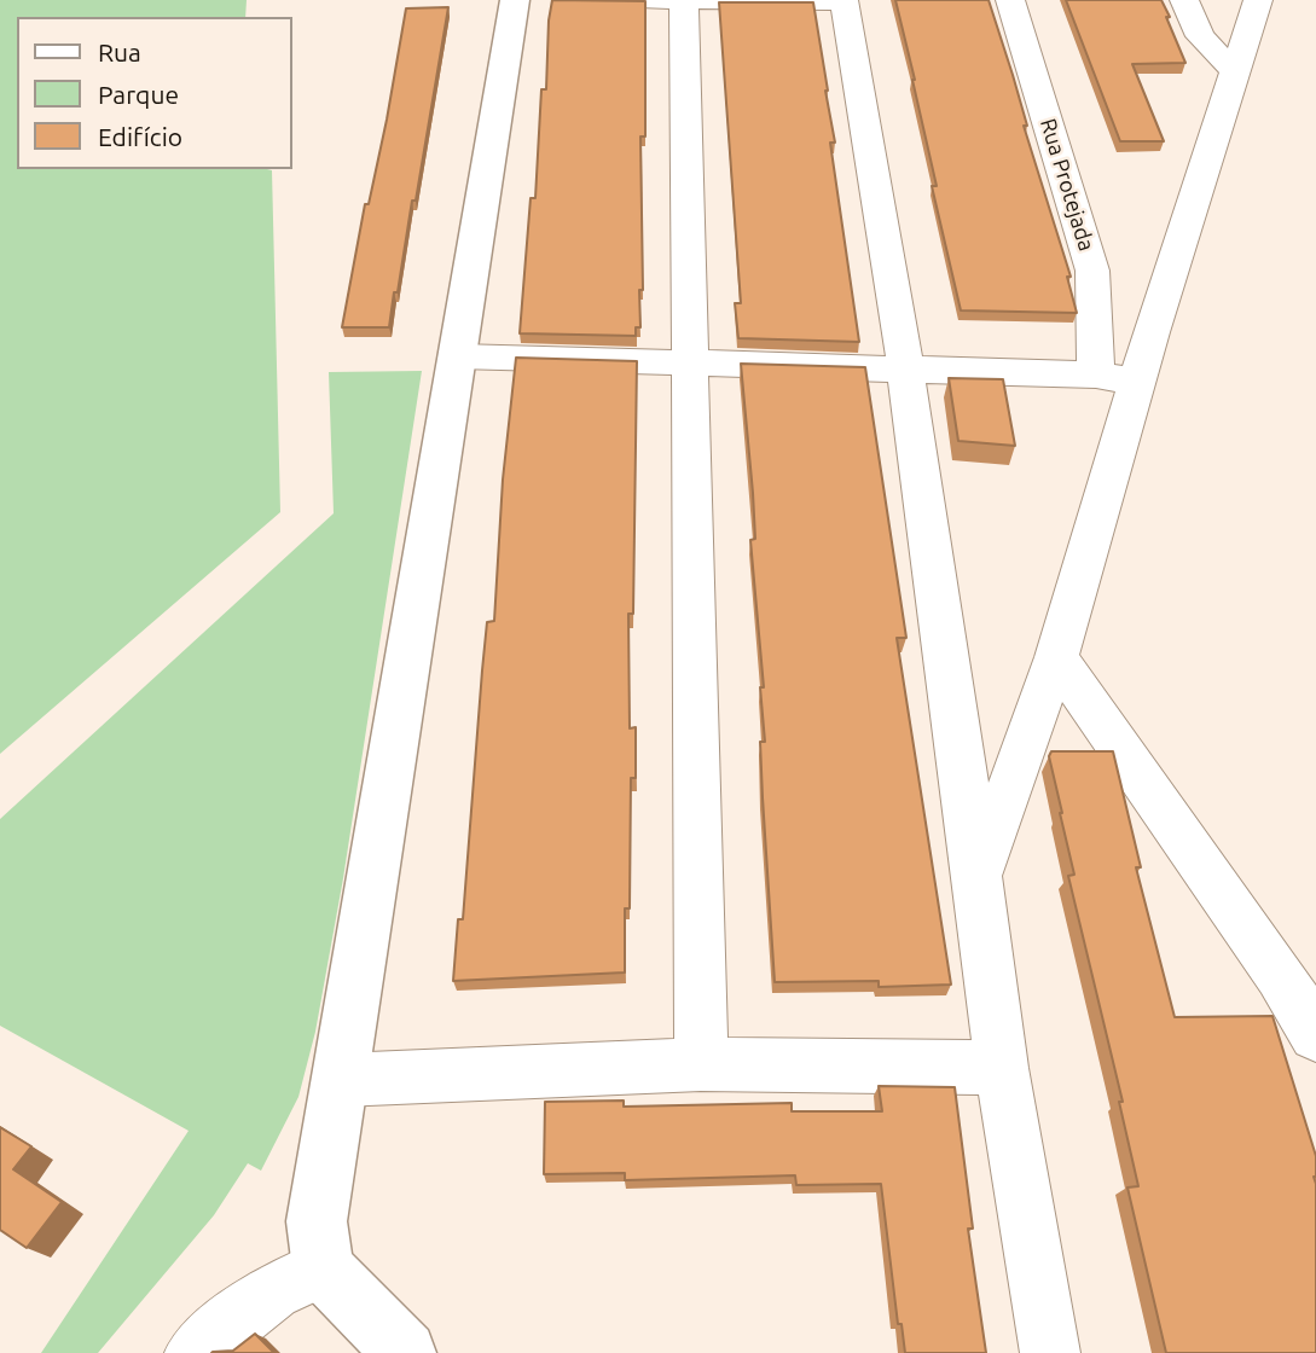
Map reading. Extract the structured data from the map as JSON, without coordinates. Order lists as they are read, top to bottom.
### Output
{
  "streets": {
    "street": ["Rua Protejada"]
  },
  "legend": ["Rua", "Parque", "Edifício"]
}
